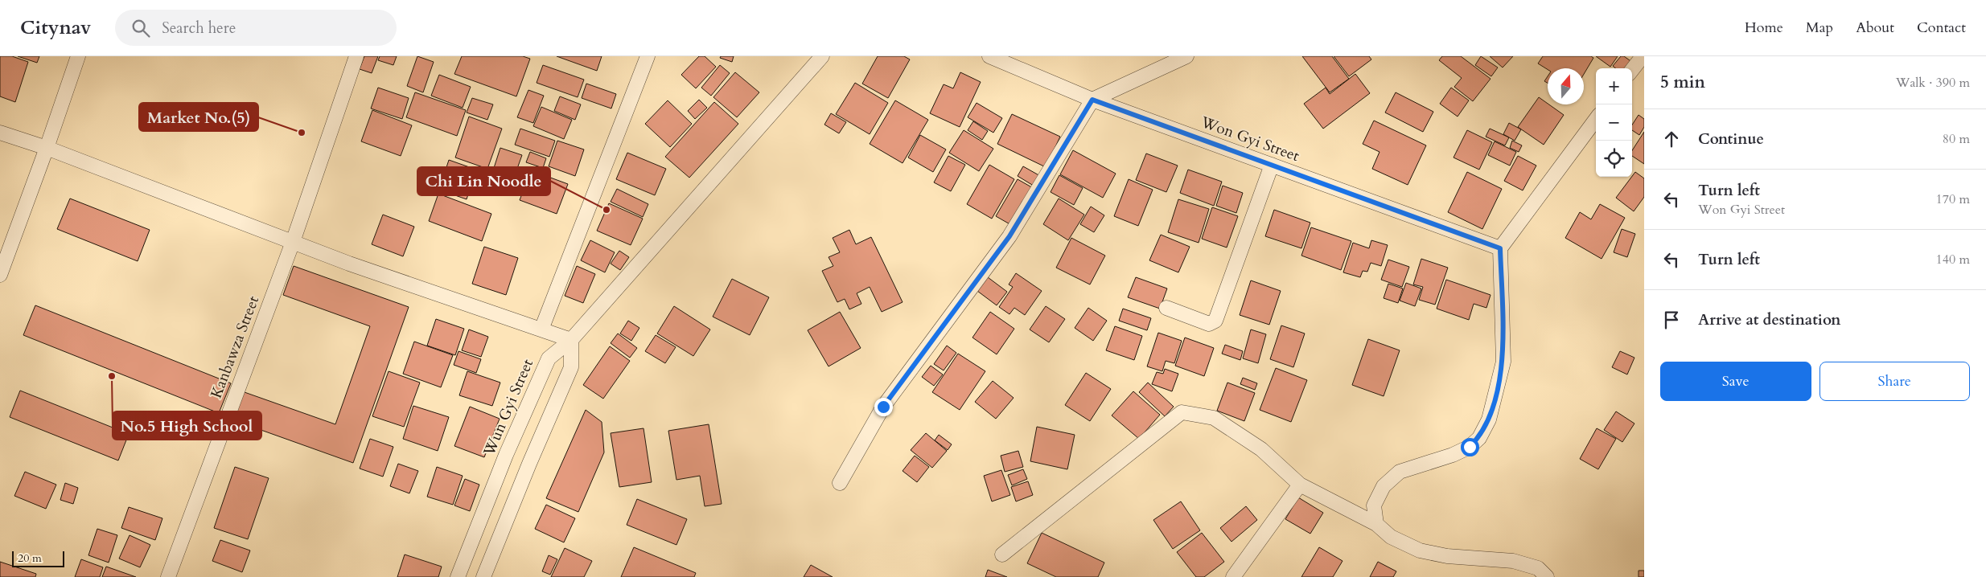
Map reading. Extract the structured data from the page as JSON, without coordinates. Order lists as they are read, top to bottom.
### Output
{
  "streets": {
    "street": ["Won Gyi Street", "Kanbawza Street", "Wun Gyi Street"]
  },
  "places": ["Market No.(5)", "Chi Lin Noodle", "No.5 High School"],
  "scale_bar": "20 m",
  "north": "top",
  "page": {
    "header": "Citynav",
    "search": "Search here",
    "nav": [
      "Home",
      "Map",
      "About",
      "Contact"
    ],
    "heading": ["5 min", "Walk · 390 m"],
    "map_buttons": ["+", "−"],
    "list": [
      ["Continue", "80 m"],
      ["Turn left", "Won Gyi Street", "170 m"],
      ["Turn left", "140 m"],
      "Arrive at destination"
    ],
    "buttons": ["Save", "Share"],
    "scale": "20 m"
  }
}
